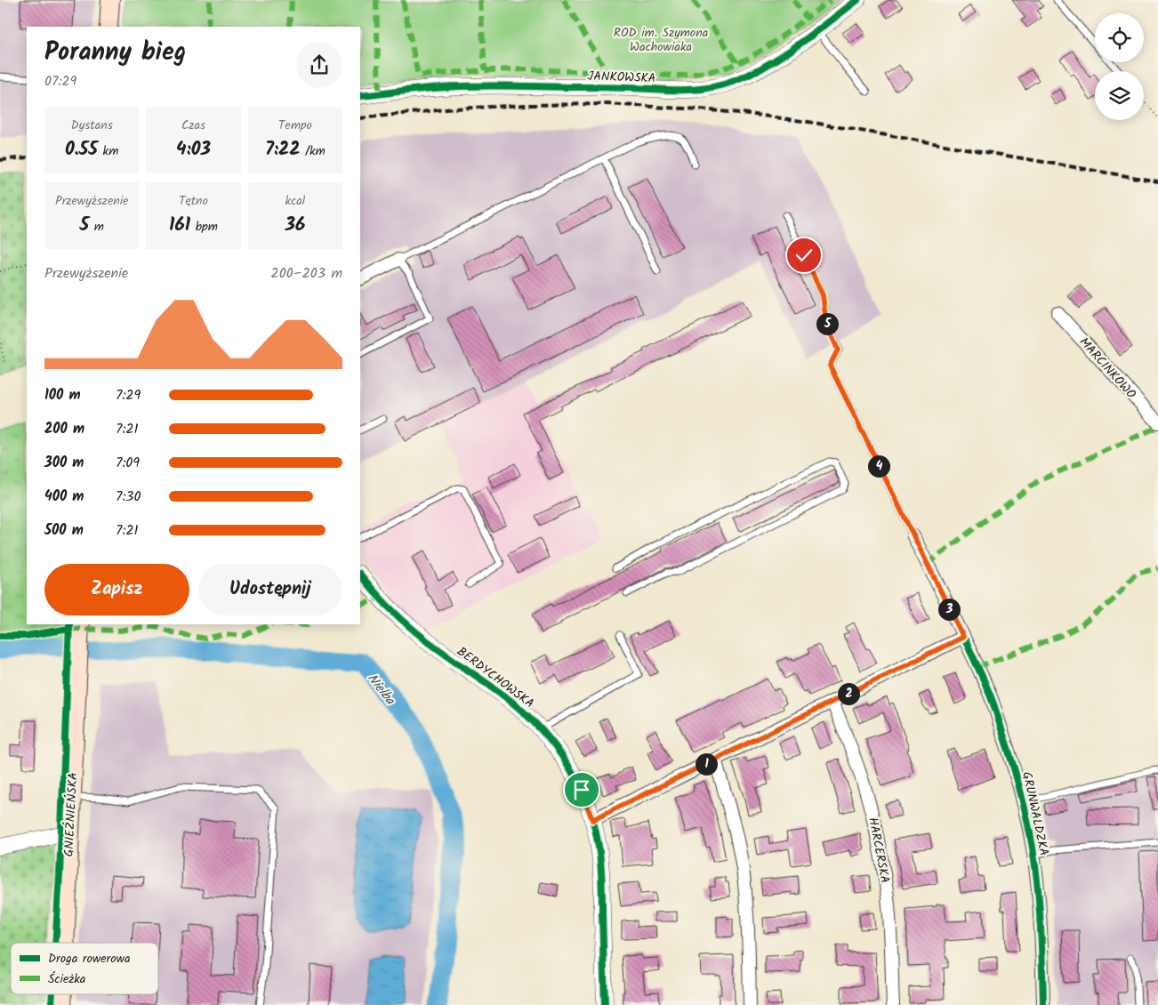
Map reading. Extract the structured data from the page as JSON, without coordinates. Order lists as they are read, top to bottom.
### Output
{
  "streets": {
    "main road": ["GNIEŹNIEŃSKA"],
    "street": [
      "JANKOWSKA",
      "MARCINKOWO",
      "BERDYCHOWSKA",
      "GRUNWALDZKA",
      "HARCERSKA"
    ]
  },
  "water": ["Nielba"],
  "parks": ["ROD im. Szymona Wachowiaka"],
  "legend": ["Droga rowerowa", "Ścieżka"],
  "page": {
    "heading": ["Poranny bieg", "07:29"],
    "stats": [
      ["Dystans", "0.55 km"],
      ["Czas", "4:03"],
      ["Tempo", "7:22 /km"],
      ["Przewyższenie", "5 m"],
      ["Tętno", "161 bpm"],
      ["kcal", "36"]
    ],
    "chart": ["Przewyższenie", "200–203 m"],
    "pins": [
      "5",
      "4",
      "3",
      "2",
      "1"
    ],
    "list": [
      {
        "name": "100 m",
        "note": "7:29"
      },
      {
        "name": "200 m",
        "note": "7:21"
      },
      {
        "name": "300 m",
        "note": "7:09"
      },
      {
        "name": "400 m",
        "note": "7:30"
      },
      {
        "name": "500 m",
        "note": "7:21"
      }
    ],
    "buttons": ["Zapisz", "Udostępnij"]
  }
}
